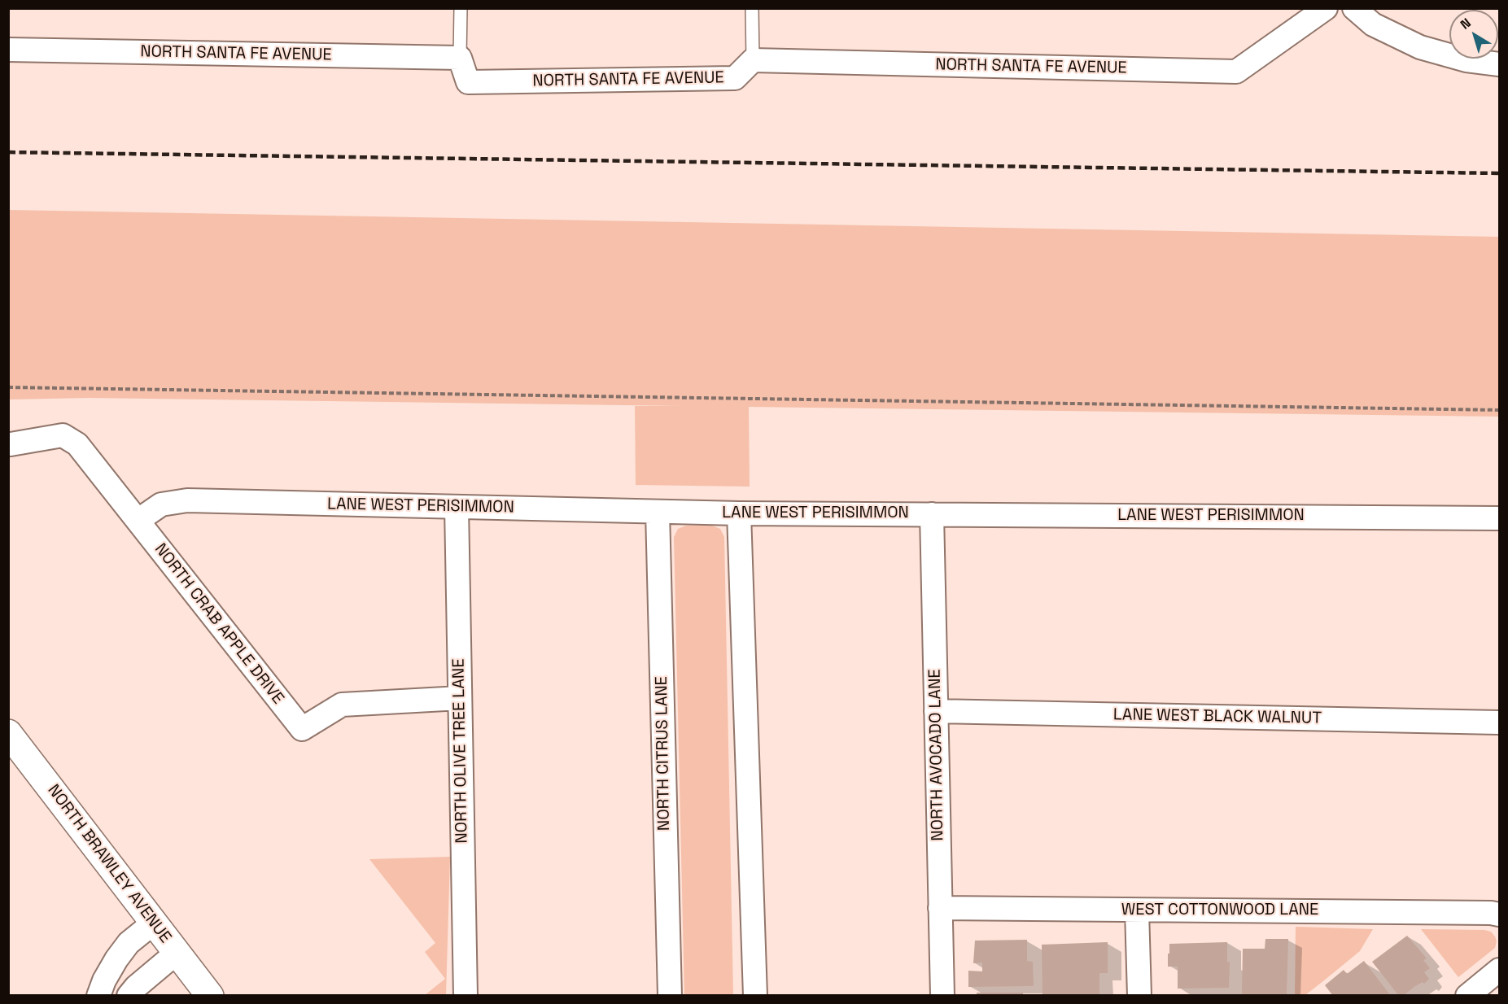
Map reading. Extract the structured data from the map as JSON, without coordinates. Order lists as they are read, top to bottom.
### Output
{
  "streets": {
    "street": [
      "NORTH SANTA FE AVENUE",
      "LANE WEST PERISIMMON",
      "NORTH CRAB APPLE DRIVE",
      "LANE WEST BLACK WALNUT",
      "NORTH OLIVE TREE LANE",
      "NORTH CITRUS LANE",
      "NORTH AVOCADO LANE",
      "NORTH BRAWLEY AVENUE",
      "WEST COTTONWOOD LANE"
    ]
  },
  "crossings": [
    ["LANE WEST PERISIMMON", "NORTH CRAB APPLE DRIVE"],
    ["LANE WEST PERISIMMON", "NORTH OLIVE TREE LANE"],
    ["LANE WEST PERISIMMON", "NORTH CITRUS LANE"],
    ["LANE WEST PERISIMMON", "NORTH AVOCADO LANE"],
    ["NORTH CRAB APPLE DRIVE", "NORTH OLIVE TREE LANE"],
    ["LANE WEST BLACK WALNUT", "NORTH AVOCADO LANE"],
    ["NORTH AVOCADO LANE", "WEST COTTONWOOD LANE"]
  ],
  "north": "top left"
}
